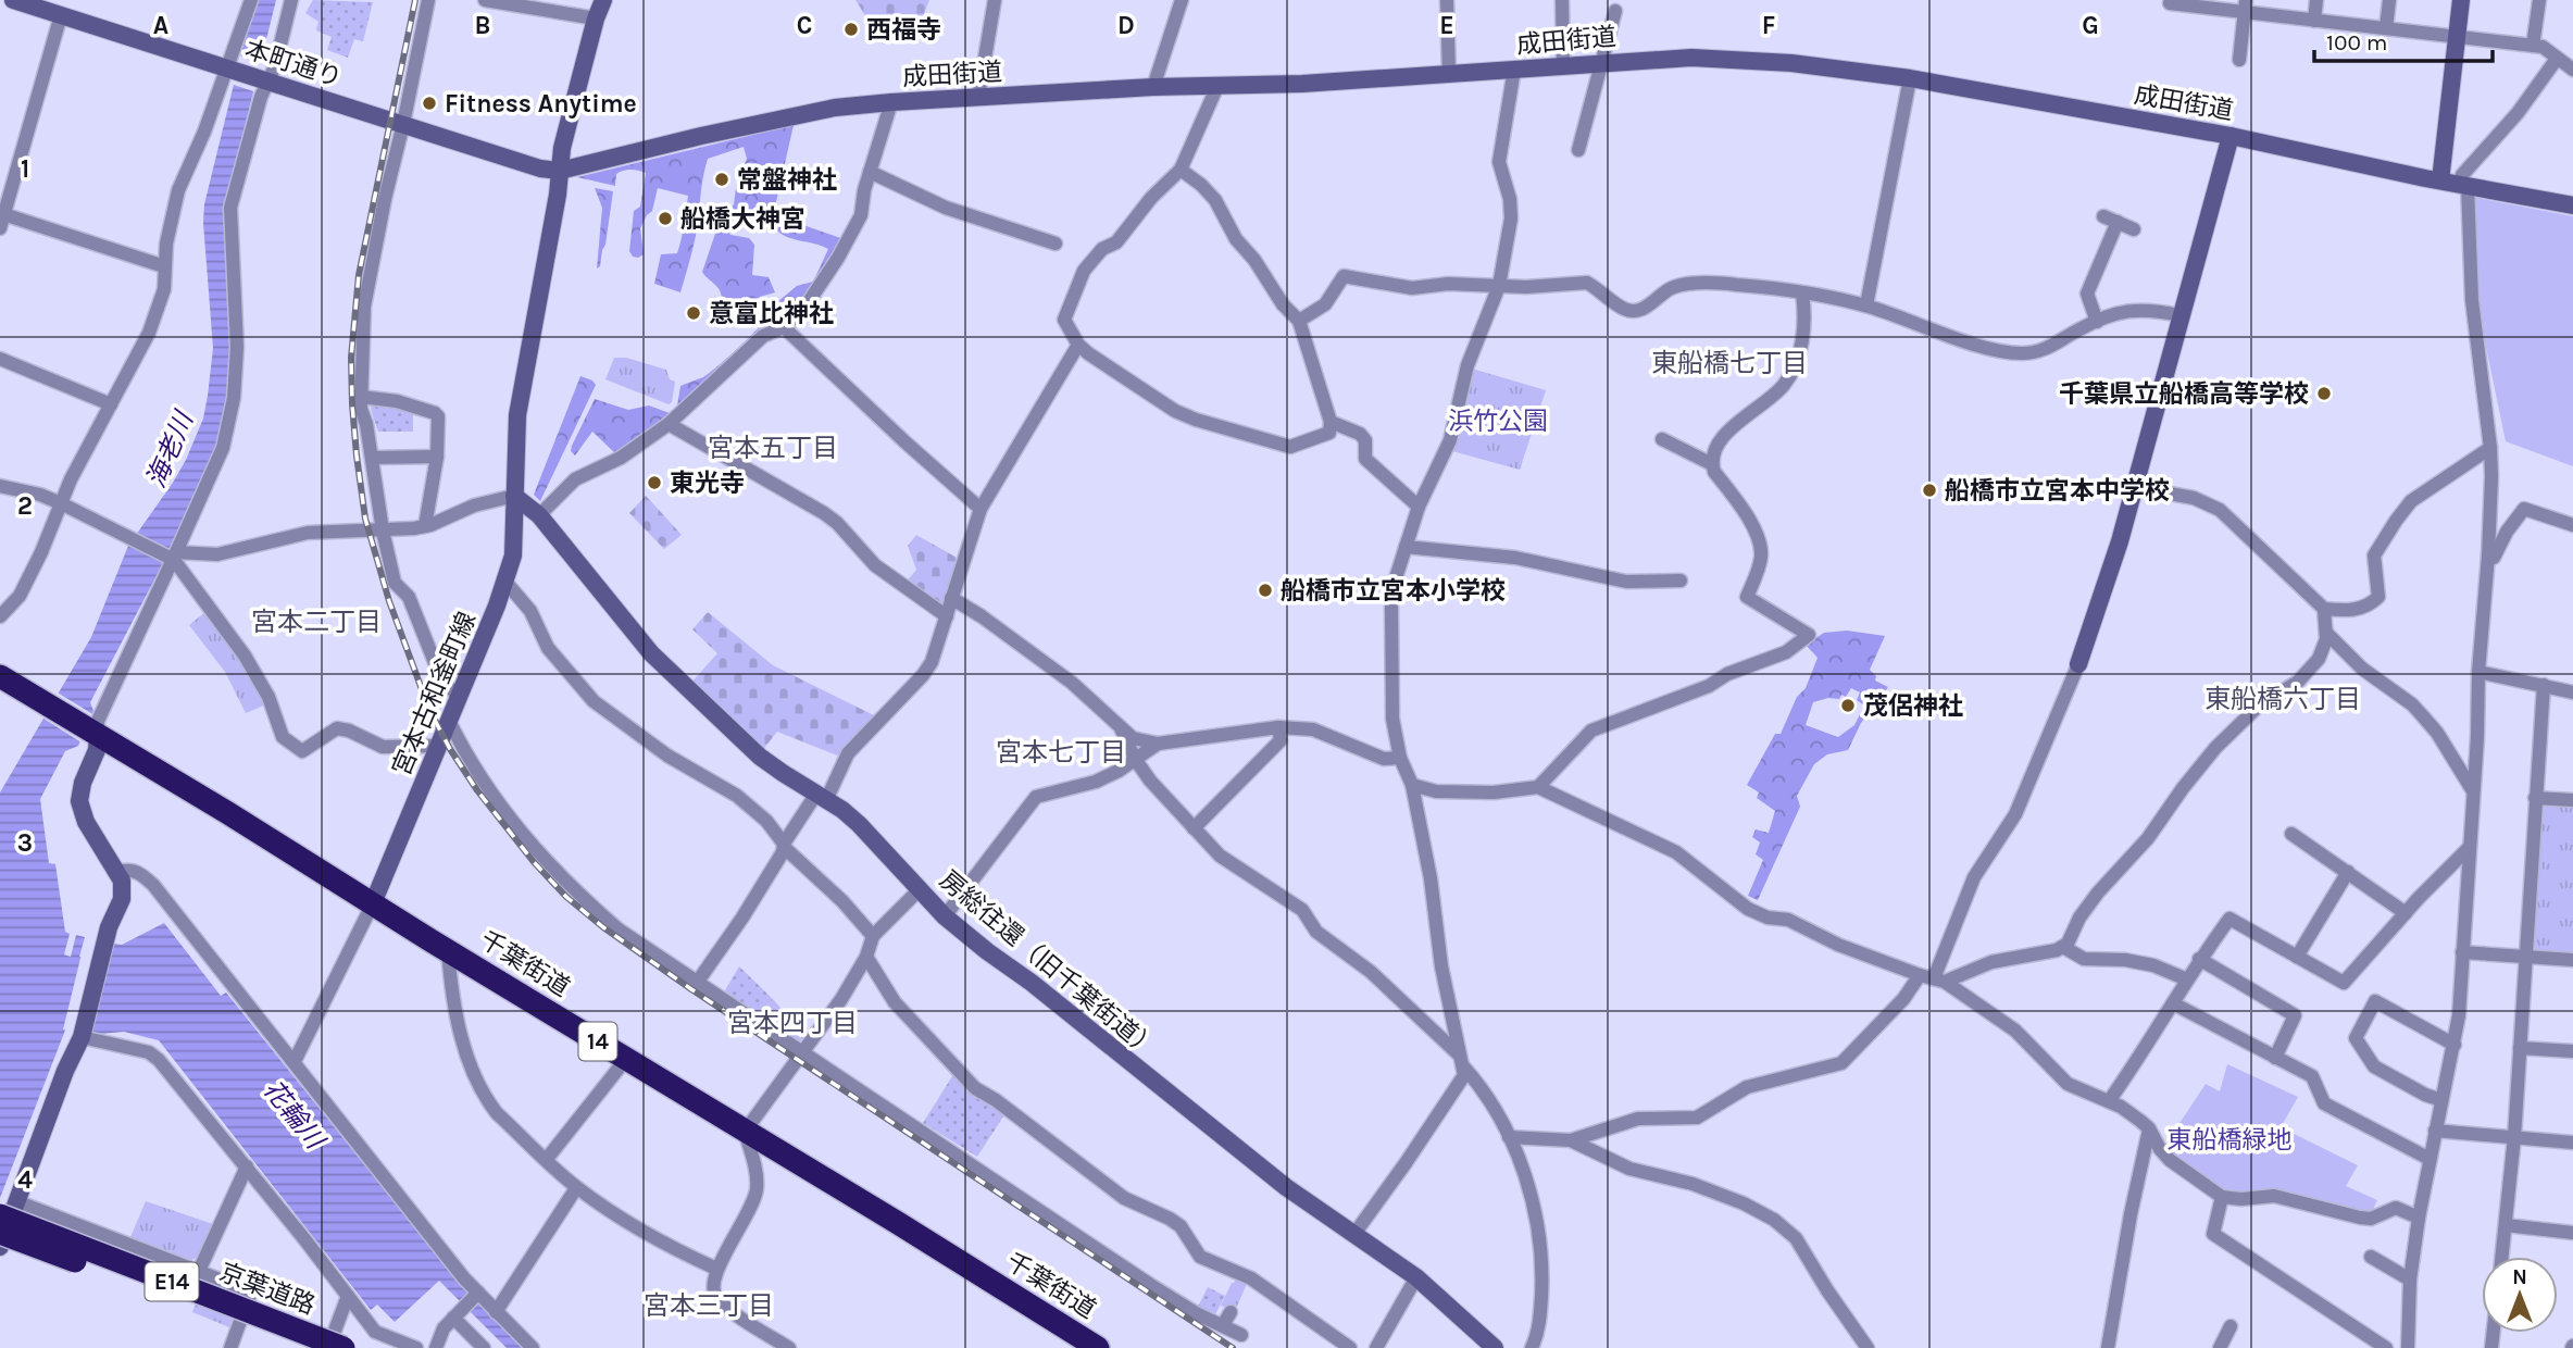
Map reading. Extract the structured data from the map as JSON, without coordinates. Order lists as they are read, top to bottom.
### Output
{
  "streets": {
    "highway": [
      "千葉街道",
      "14",
      "E14",
      "京葉道路"
    ],
    "street": [
      "成田街道",
      "本町通り",
      "宮本古和釜町線",
      "房総往還（旧千葉街道）"
    ]
  },
  "crossings": [
    ["成田街道", "本町通り"],
    ["宮本古和釜町線", "千葉街道"],
    ["宮本古和釜町線", "房総往還（旧千葉街道）"]
  ],
  "districts": [
    "東船橋七丁目",
    "宮本五丁目",
    "宮本二丁目",
    "東船橋六丁目",
    "宮本七丁目",
    "宮本四丁目",
    "宮本三丁目"
  ],
  "water": ["海老川", "花輪川"],
  "parks": ["浜竹公園", "東船橋緑地"],
  "places": [
    "西福寺",
    "Fitness Anytime",
    "常盤神社",
    "船橋大神宮",
    "意富比神社",
    "千葉県立船橋高等学校",
    "東光寺",
    "船橋市立宮本中学校",
    "船橋市立宮本小学校",
    "茂侶神社"
  ],
  "scale_bar": "100 m",
  "north": "top",
  "grid": {
    "columns": [
      "A",
      "B",
      "C",
      "D",
      "E",
      "F",
      "G"
    ],
    "rows": [
      "1",
      "2",
      "3",
      "4"
    ]
  }
}
